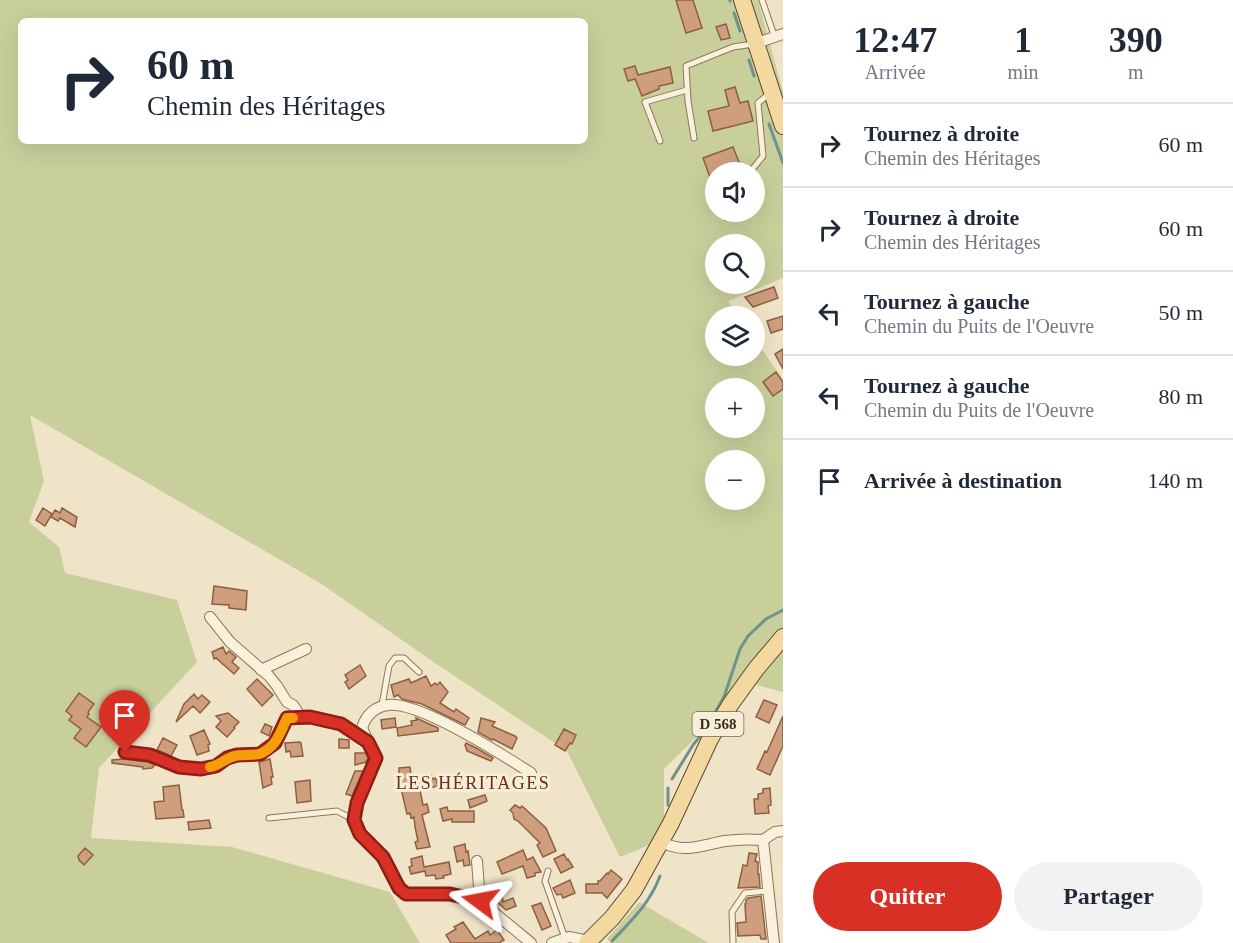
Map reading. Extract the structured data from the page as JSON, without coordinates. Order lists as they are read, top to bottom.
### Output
{
  "streets": {
    "main road": ["D 568"]
  },
  "districts": ["LES HÉRITAGES"],
  "page": {
    "eta": [
      "12:47",
      "Arrivée",
      "1",
      "min",
      "390",
      "m"
    ],
    "turn": ["60 m", "Chemin des Héritages"],
    "list": [
      {
        "name": "Tournez à droite",
        "note": "Chemin des Héritages",
        "value": "60 m"
      },
      {
        "name": "Tournez à droite",
        "note": "Chemin des Héritages",
        "value": "60 m"
      },
      {
        "name": "Tournez à gauche",
        "note": "Chemin du Puits de l'Oeuvre",
        "value": "50 m"
      },
      {
        "name": "Tournez à gauche",
        "note": "Chemin du Puits de l'Oeuvre",
        "value": "80 m"
      },
      {
        "name": "Arrivée à destination",
        "value": "140 m"
      }
    ],
    "map_buttons": ["+", "−"],
    "buttons": ["Quitter", "Partager"]
  }
}
